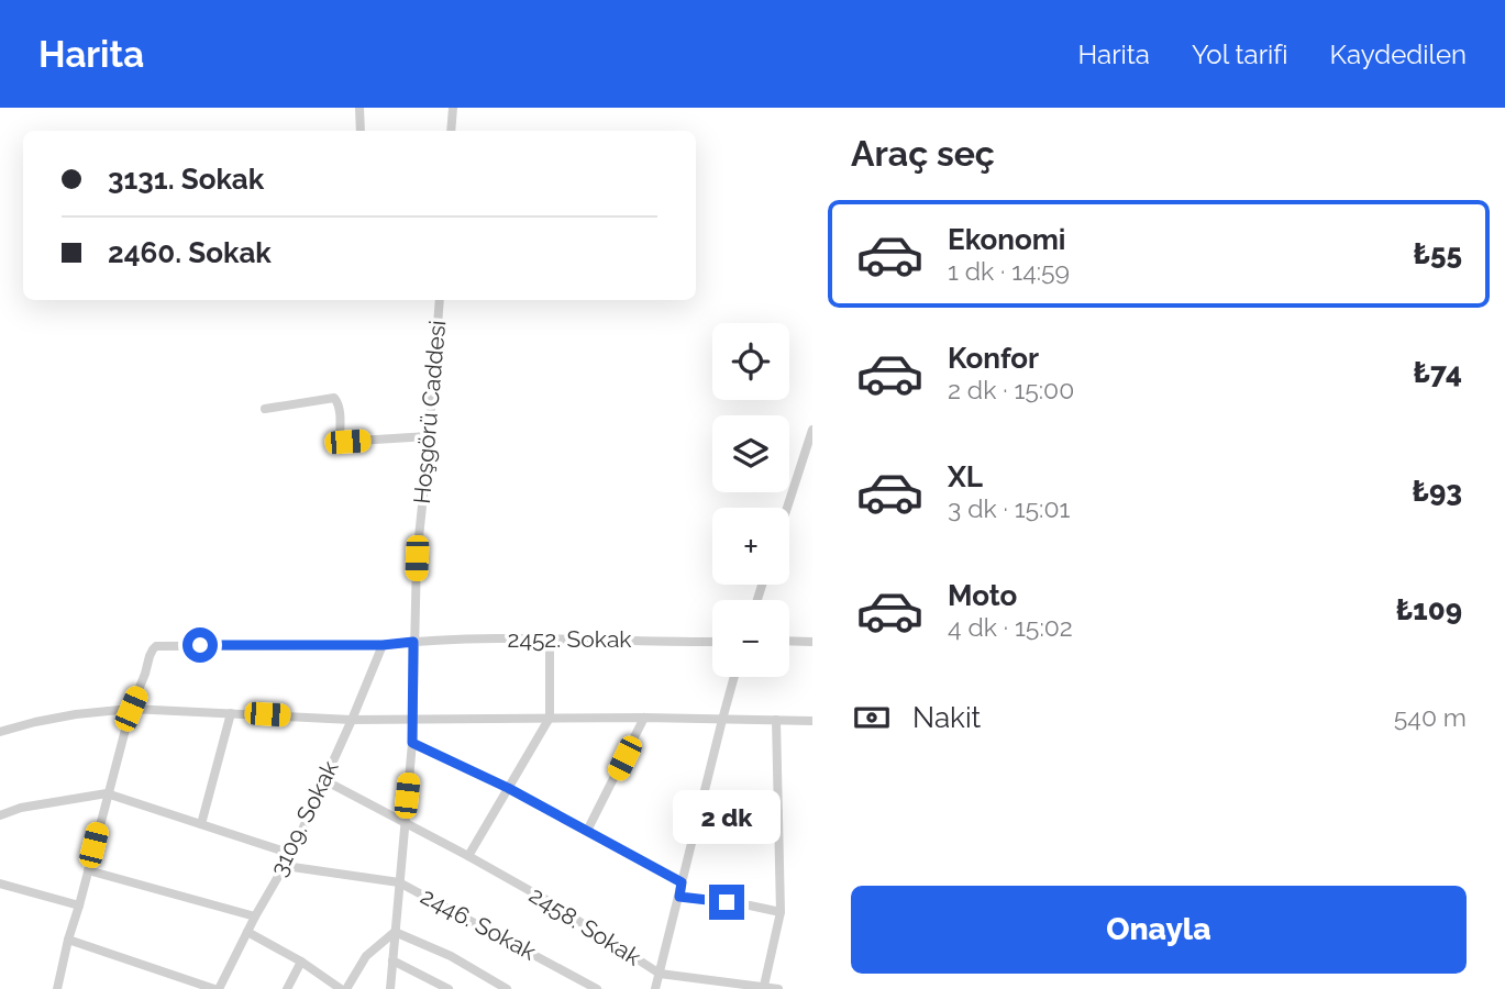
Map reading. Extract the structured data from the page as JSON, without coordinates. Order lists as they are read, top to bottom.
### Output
{
  "streets": {
    "street": [
      "Hoşgörü Caddesi",
      "2452. Sokak",
      "3109. Sokak",
      "2446. Sokak",
      "2458. Sokak"
    ]
  },
  "crossings": [
    ["Hoşgörü Caddesi", "2452. Sokak"],
    ["Hoşgörü Caddesi", "2446. Sokak"],
    ["Hoşgörü Caddesi", "2458. Sokak"],
    ["2452. Sokak", "3109. Sokak"],
    ["3109. Sokak", "2446. Sokak"],
    ["3109. Sokak", "2458. Sokak"]
  ],
  "page": {
    "header": "Harita",
    "nav": ["Harita", "Yol tarifi", "Kaydedilen"],
    "heading": "Araç seç",
    "banner": ["3131. Sokak", "2460. Sokak"],
    "list": [
      {
        "name": "Ekonomi",
        "note": "1 dk · 14:59",
        "value": "₺55"
      },
      {
        "name": "Konfor",
        "note": "2 dk · 15:00",
        "value": "₺74"
      },
      {
        "name": "XL",
        "note": "3 dk · 15:01",
        "value": "₺93"
      },
      {
        "name": "Moto",
        "note": "4 dk · 15:02",
        "value": "₺109"
      }
    ],
    "map_buttons": ["+", "−"],
    "pay": ["Nakit", "540 m"],
    "bubble": "2 dk",
    "buttons": "Onayla"
  }
}
